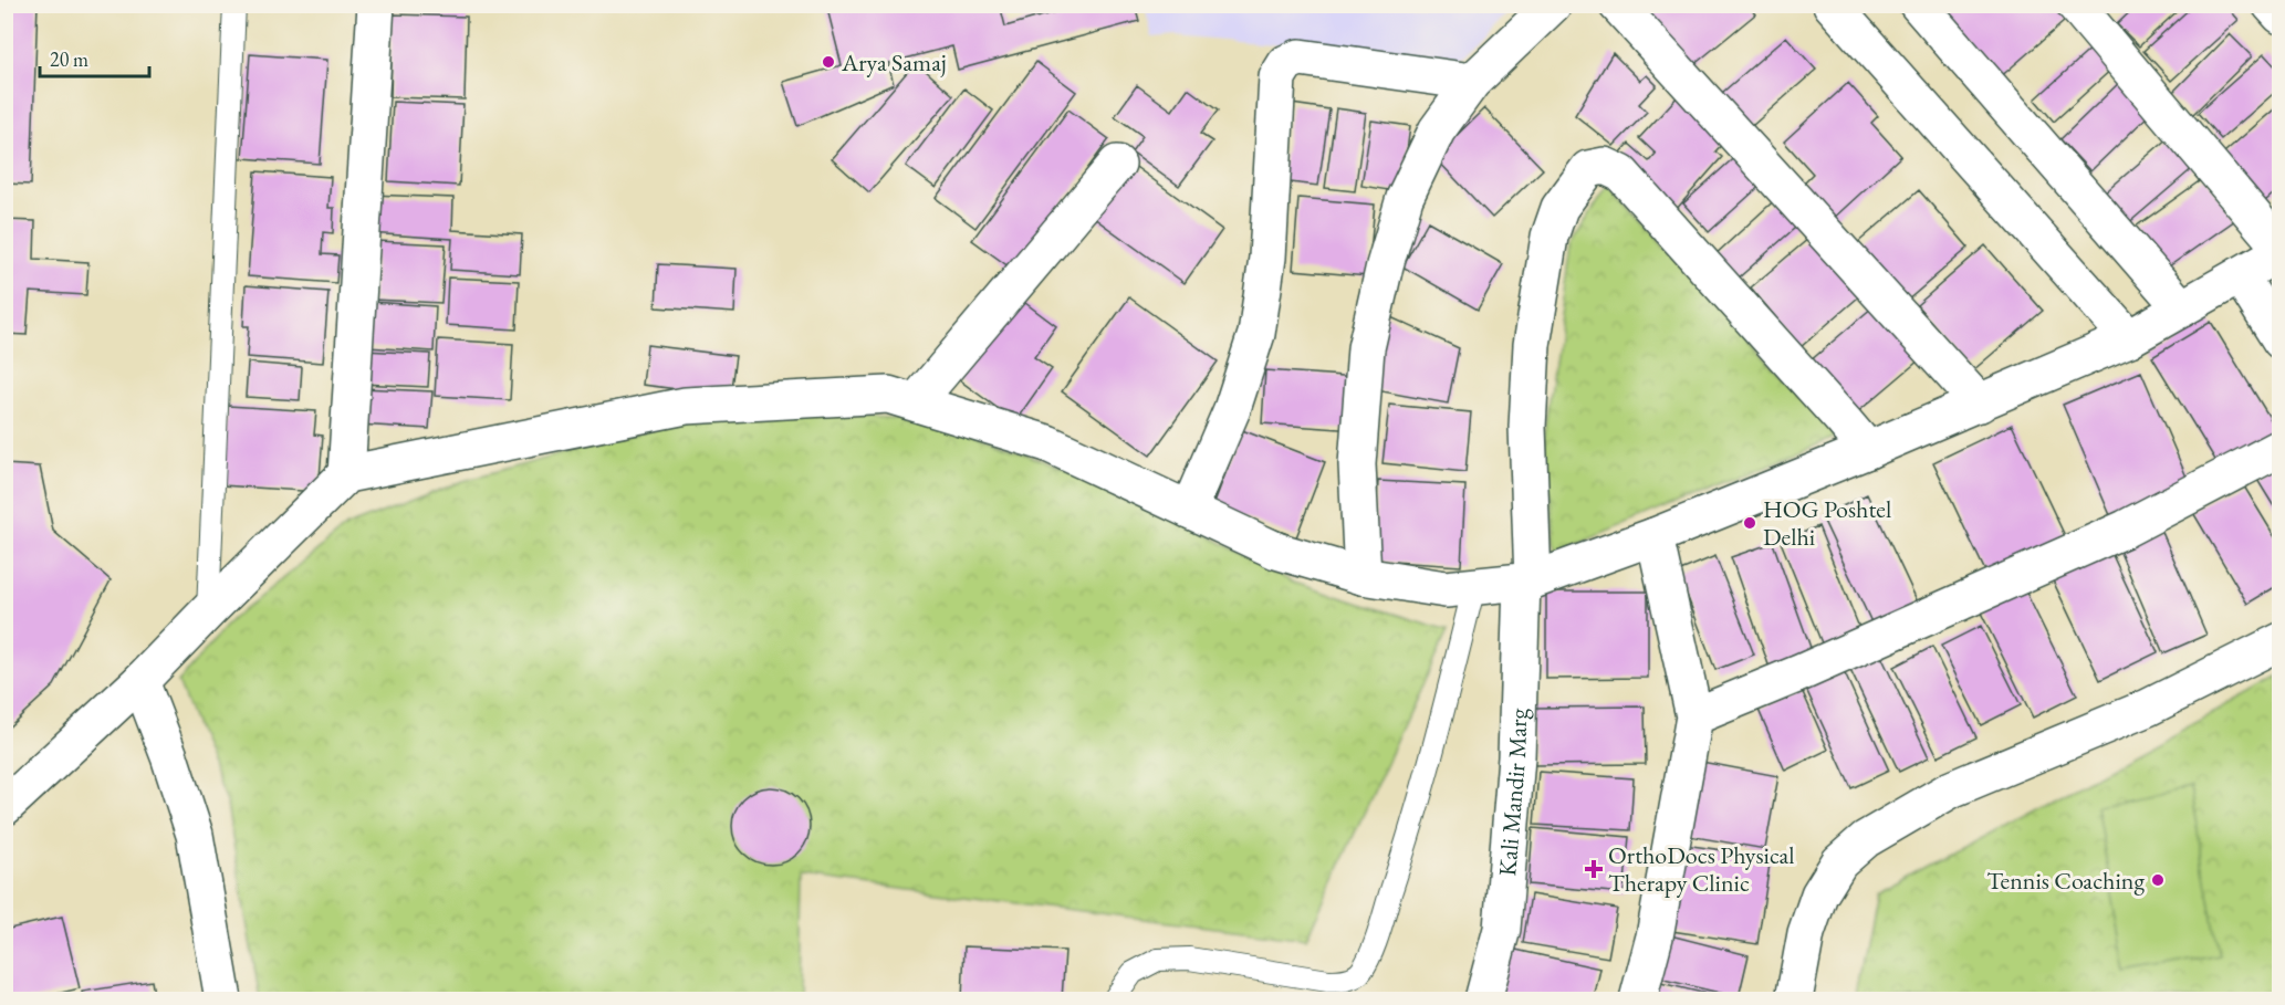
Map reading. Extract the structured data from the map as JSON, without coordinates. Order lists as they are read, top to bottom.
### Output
{
  "streets": {
    "street": ["Kali Mandir Marg"]
  },
  "places": {
    "other": ["Arya Samaj", "HOG Poshtel Delhi", "Tennis Coaching"],
    "health": ["OrthoDocs Physical Therapy Clinic"]
  },
  "scale_bar": "20 m"
}
